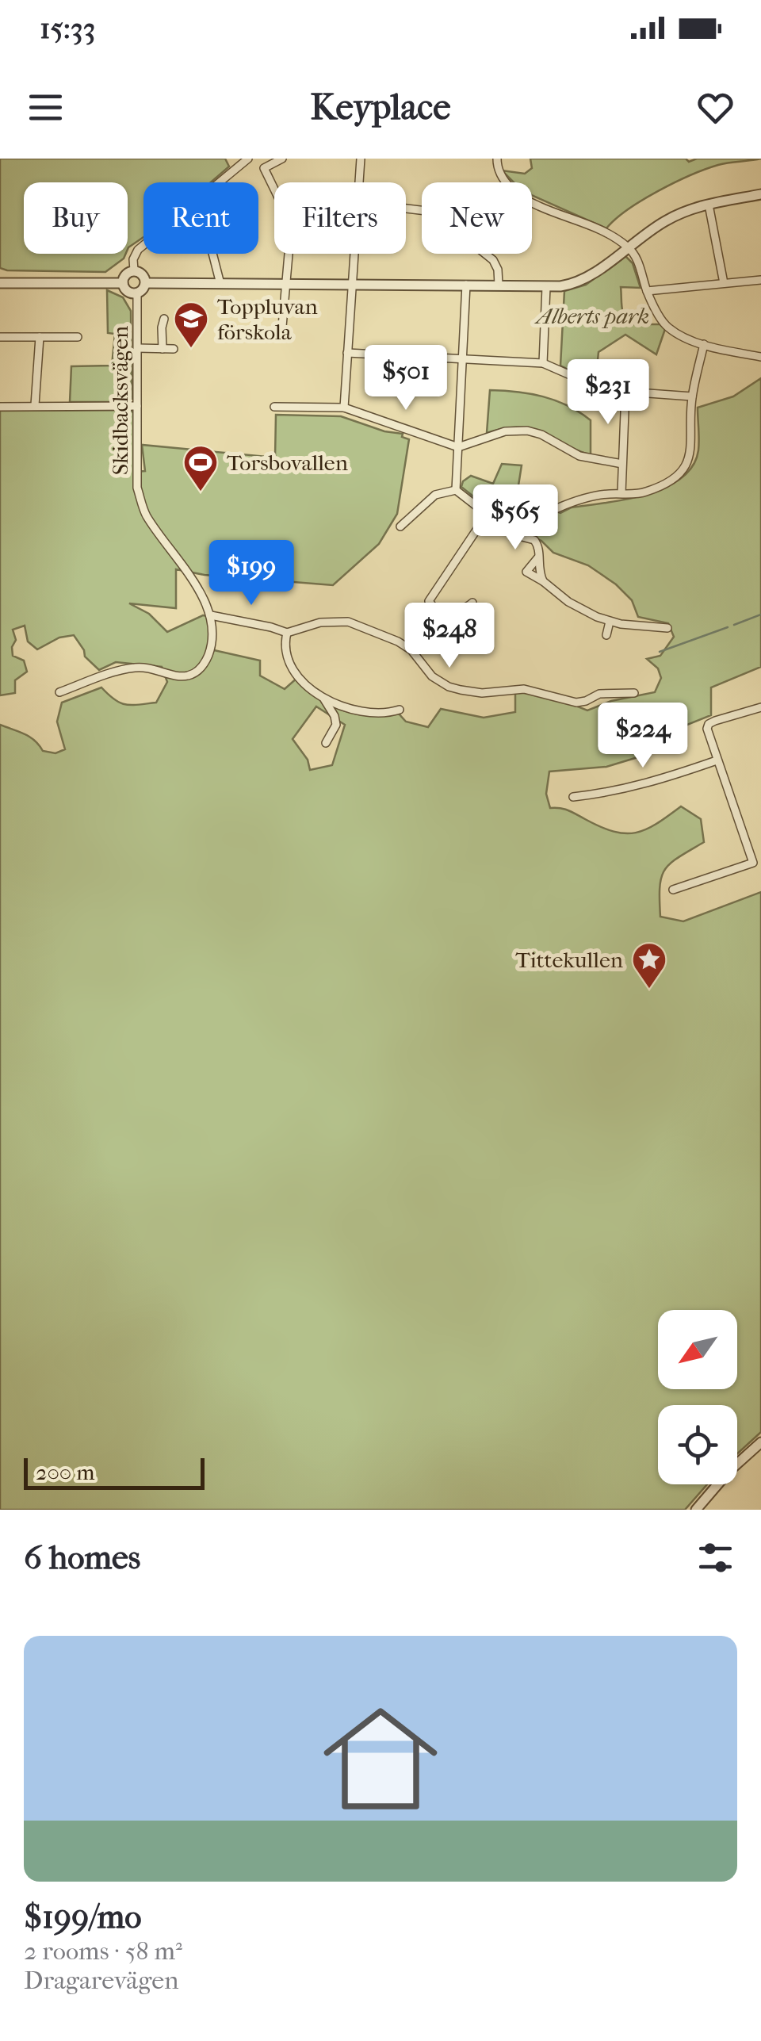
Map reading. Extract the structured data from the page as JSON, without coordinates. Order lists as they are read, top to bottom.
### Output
{
  "streets": {
    "street": ["Skidbacksvägen"]
  },
  "parks": ["Alberts park"],
  "places": {
    "school or university": ["Toppluvan förskola"],
    "sports": ["Torsbovallen"],
    "place": ["Tittekullen"]
  },
  "scale_bar": "200 m",
  "north": "bottom left",
  "page": {
    "status": "15:33",
    "header": "Keyplace",
    "chip": [
      "Buy",
      "Rent",
      "Filters",
      "New"
    ],
    "price": [
      "$501",
      "$231",
      "$565",
      "$199",
      "$248",
      "$224"
    ],
    "scale": "200 m",
    "heading": "6 homes",
    "list": [
      {
        "name": "$199/mo",
        "note": "2 rooms · 58 m² · Dragarevägen"
      }
    ]
  }
}
